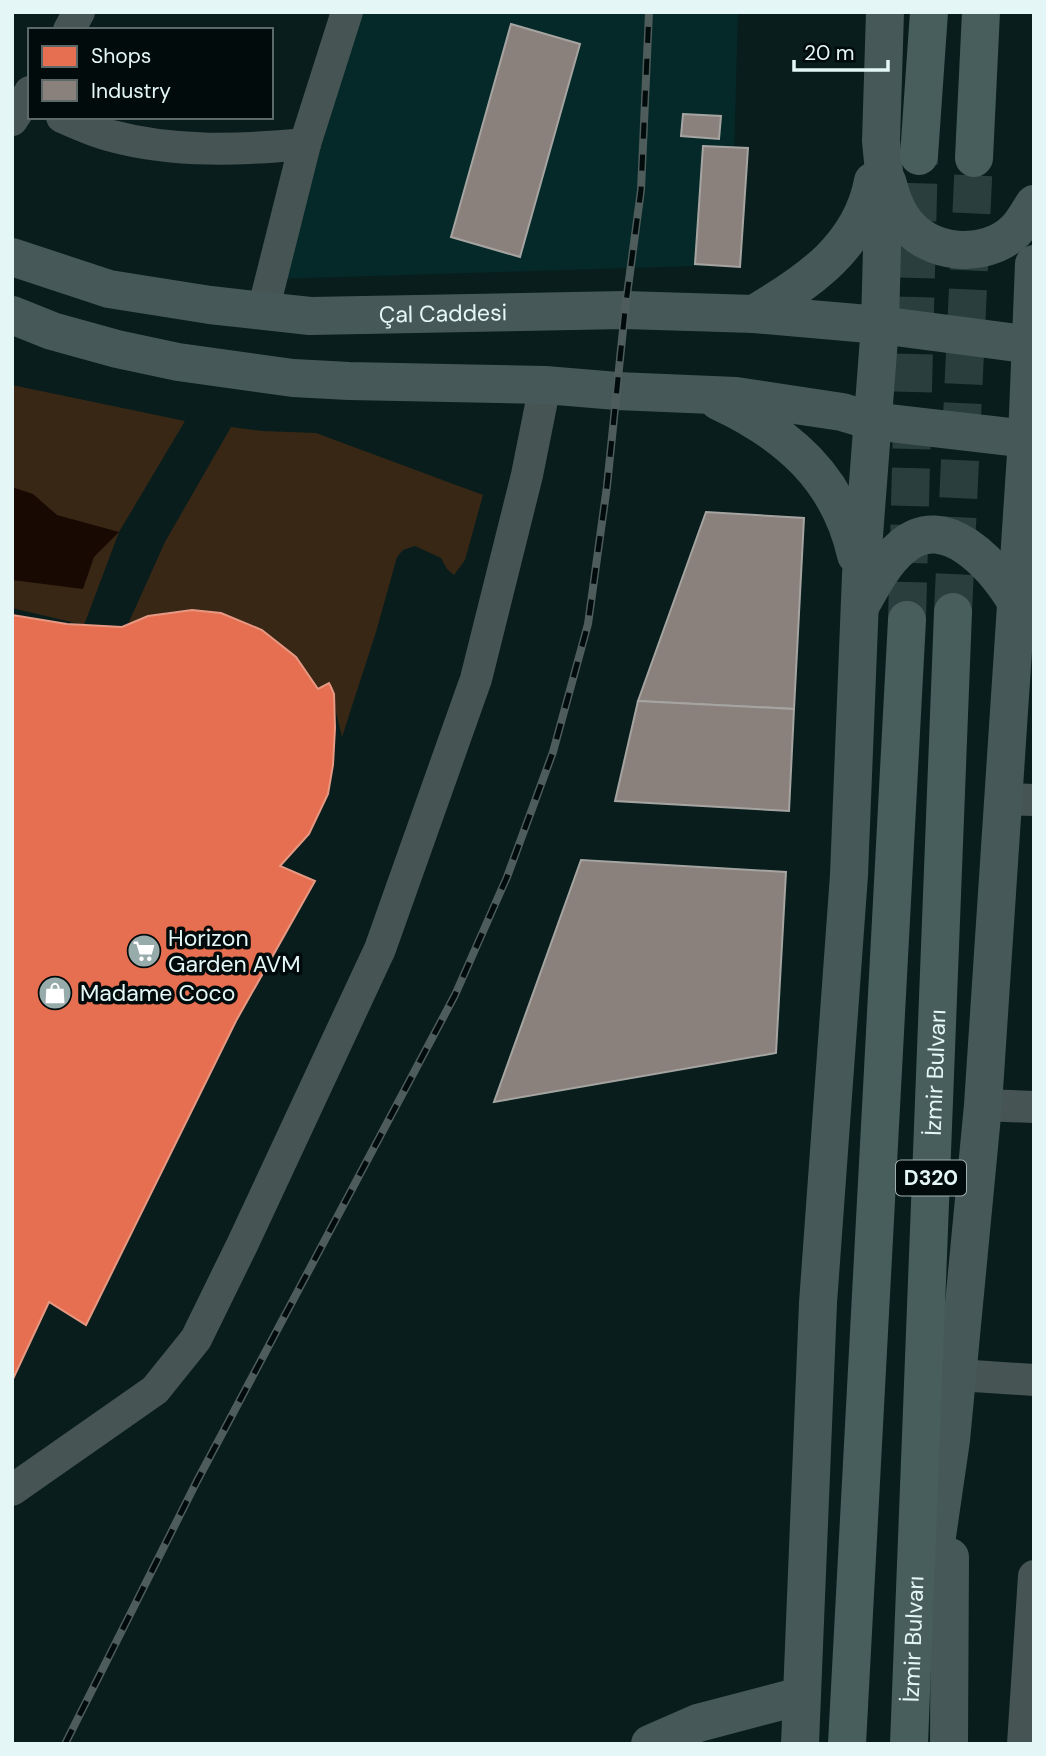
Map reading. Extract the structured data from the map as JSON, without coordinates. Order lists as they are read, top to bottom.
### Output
{
  "streets": {
    "main road": ["Çal Caddesi", "İzmir Bulvarı", "D320"]
  },
  "places": {
    "supermarket": ["Horizon Garden AVM"],
    "shop": ["Madame Coco"]
  },
  "legend": ["Shops", "Industry"],
  "scale_bar": "20 m"
}
